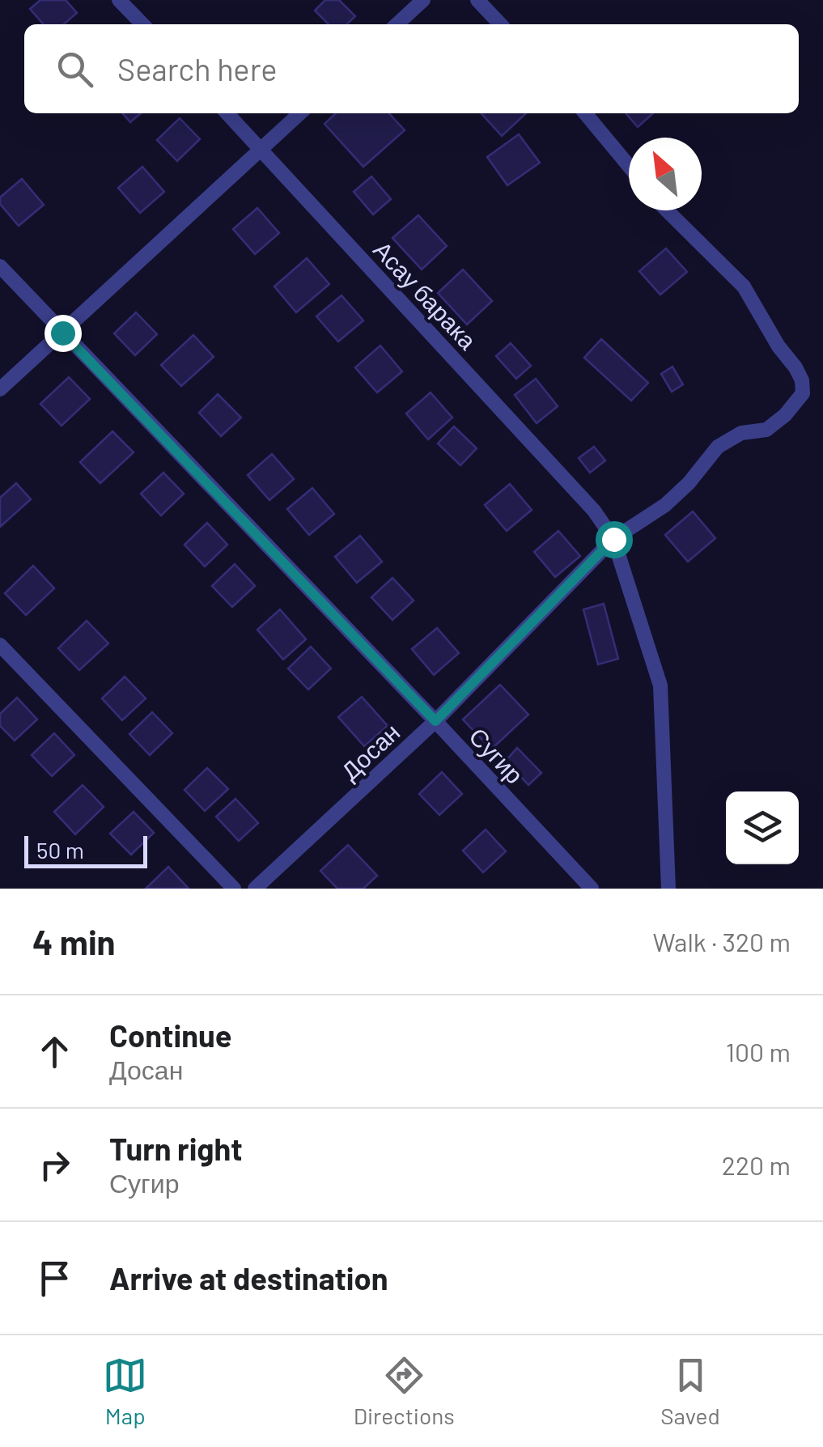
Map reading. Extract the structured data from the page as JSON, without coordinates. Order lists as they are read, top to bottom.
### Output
{
  "streets": {
    "street": ["Асау барака", "Досан", "Сугир"]
  },
  "crossings": [
    ["Асау барака", "Досан"],
    ["Досан", "Сугир"]
  ],
  "scale_bar": "50 m",
  "north": "top left",
  "page": {
    "search": "Search here",
    "scale": "50 m",
    "heading": ["4 min", "Walk · 320 m"],
    "list": [
      ["Continue", "Досан", "100 m"],
      ["Turn right", "Сугир", "220 m"],
      "Arrive at destination"
    ],
    "nav": ["Map", "Directions", "Saved"]
  }
}
